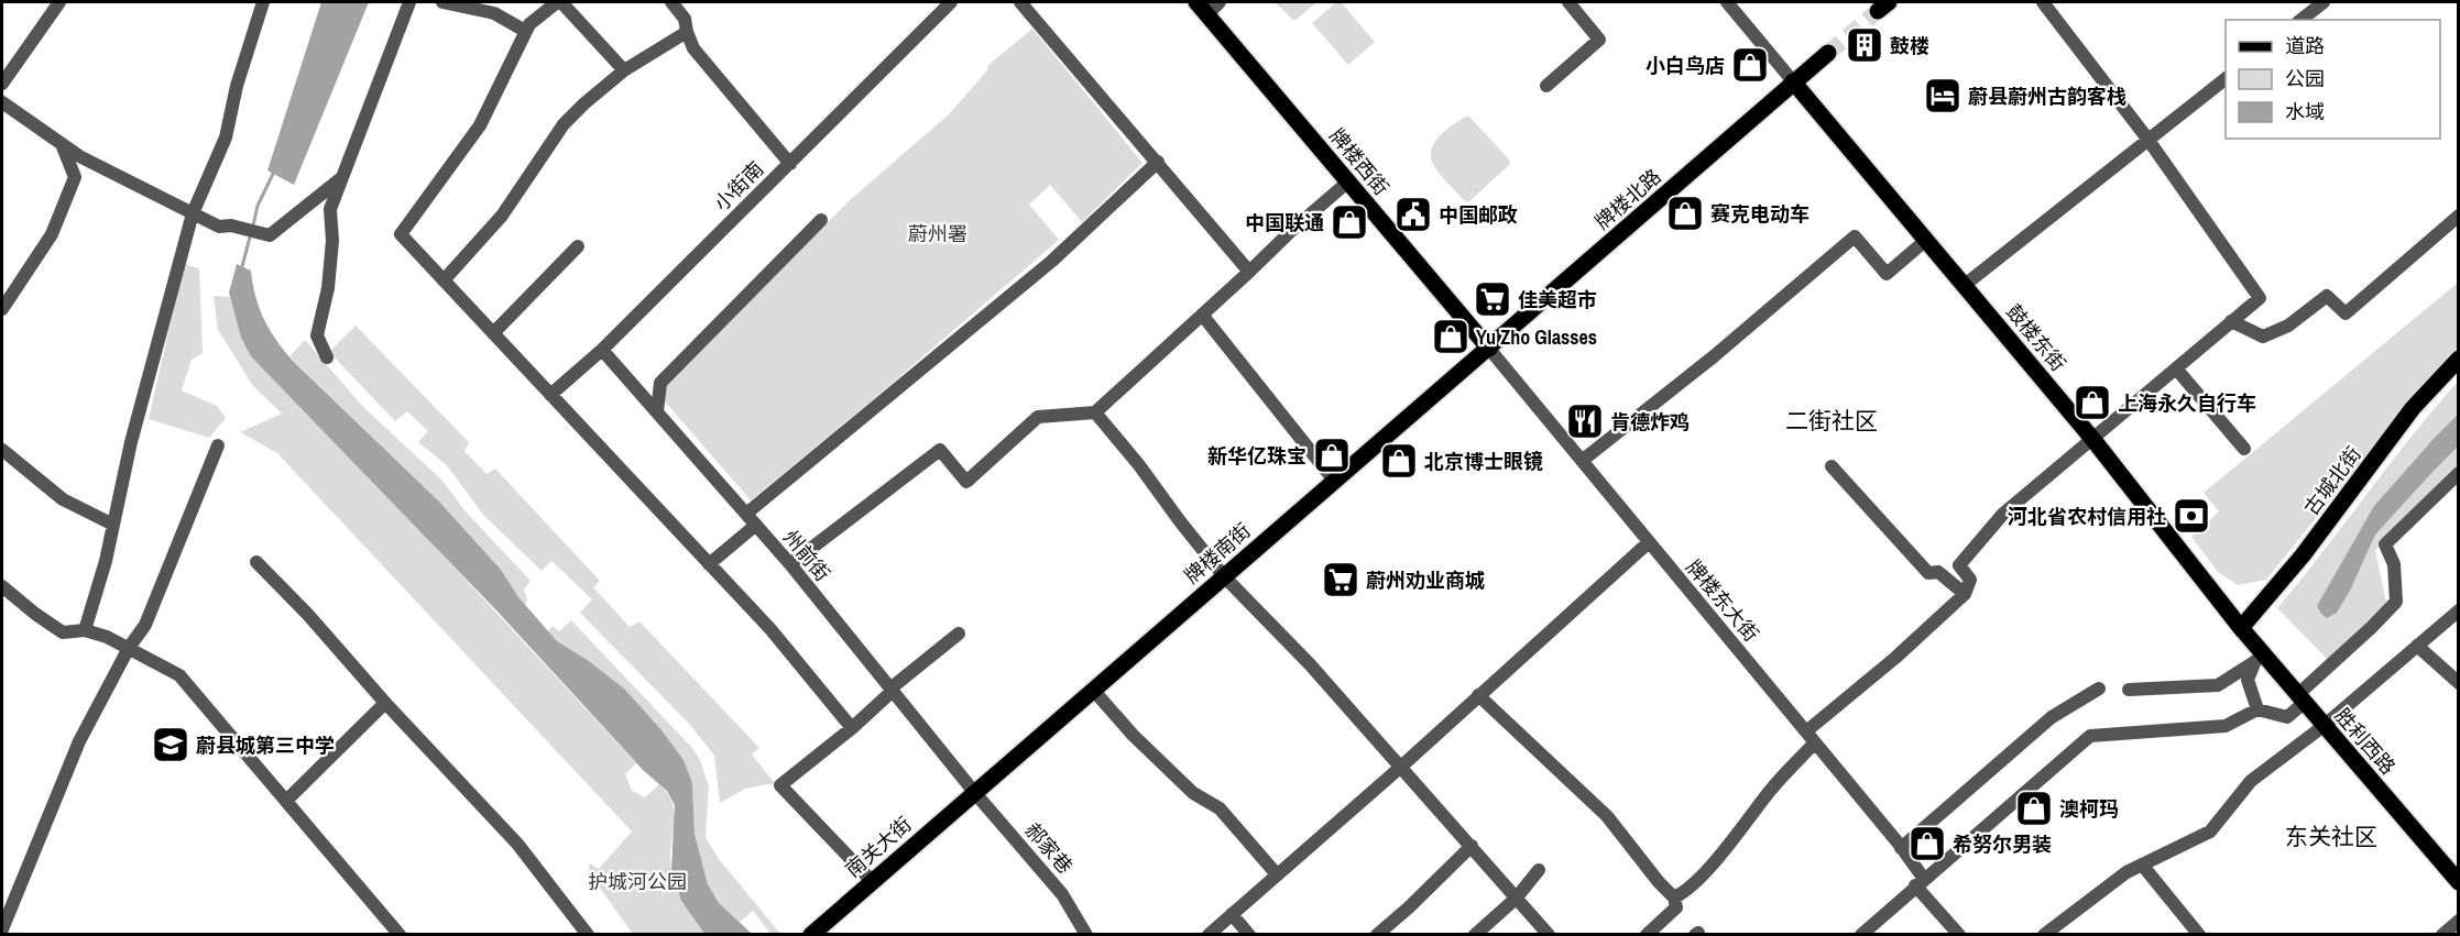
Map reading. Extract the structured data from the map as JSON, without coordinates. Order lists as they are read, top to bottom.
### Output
{
  "streets": {
    "main road": [
      "牌楼西街",
      "牌楼北路",
      "鼓楼东街",
      "古城北街",
      "牌楼南街",
      "胜利西路",
      "南关大街"
    ],
    "street": [
      "小街南",
      "州前街",
      "牌楼东大街",
      "郝家巷"
    ]
  },
  "crossings": [
    ["牌楼西街", "牌楼北路"],
    ["牌楼西街", "牌楼南街"],
    ["牌楼西街", "牌楼东大街"],
    ["小街南", "州前街"],
    ["牌楼北路", "鼓楼东街"],
    ["牌楼北路", "牌楼南街"],
    ["牌楼北路", "牌楼东大街"],
    ["鼓楼东街", "古城北街"],
    ["鼓楼东街", "胜利西路"],
    ["古城北街", "胜利西路"],
    ["牌楼南街", "州前街"],
    ["牌楼南街", "牌楼东大街"],
    ["牌楼南街", "南关大街"],
    ["牌楼南街", "郝家巷"],
    ["州前街", "南关大街"],
    ["州前街", "郝家巷"],
    ["南关大街", "郝家巷"]
  ],
  "districts": ["二街社区", "东关社区"],
  "parks": ["蔚州署", "护城河公园"],
  "places": {
    "building": ["鼓楼"],
    "shop": [
      "小白鸟店",
      "赛克电动车",
      "中国联通",
      "Yu Zho Glasses",
      "上海永久自行车",
      "新华亿珠宝",
      "北京博士眼镜",
      "澳柯玛",
      "希努尔男装"
    ],
    "hotel": ["蔚县蔚州古韵客栈"],
    "public building": ["中国邮政"],
    "supermarket": ["佳美超市", "蔚州劝业商城"],
    "restaurant": ["肯德炸鸡"],
    "bank": ["河北省农村信用社"],
    "school or university": ["蔚县城第三中学"]
  },
  "legend": ["道路", "公园", "水域"]
}
